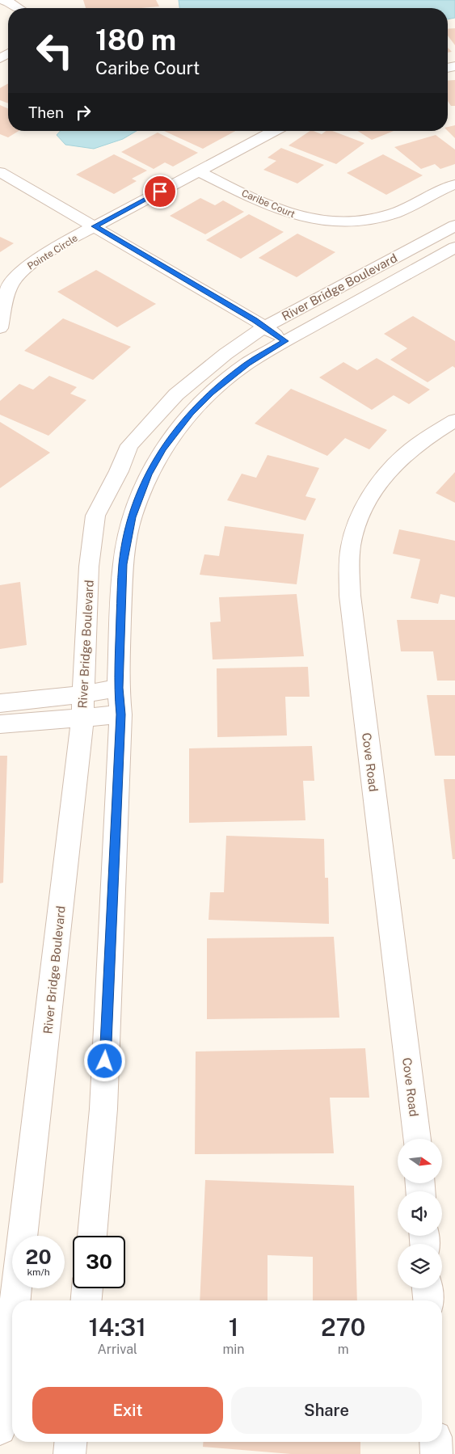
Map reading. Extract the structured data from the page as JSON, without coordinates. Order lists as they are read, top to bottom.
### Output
{
  "streets": {
    "street": [
      "Caribe Court",
      "Pointe Circle",
      "River Bridge Boulevard",
      "Cove Road"
    ]
  },
  "north": "right",
  "page": {
    "turn": ["180 m", "Caribe Court"],
    "then": "Then",
    "speed": "20 km/h",
    "limit": "30",
    "eta": [
      "14:31",
      "Arrival",
      "1",
      "min",
      "270",
      "m"
    ],
    "buttons": ["Exit", "Share"]
  }
}
